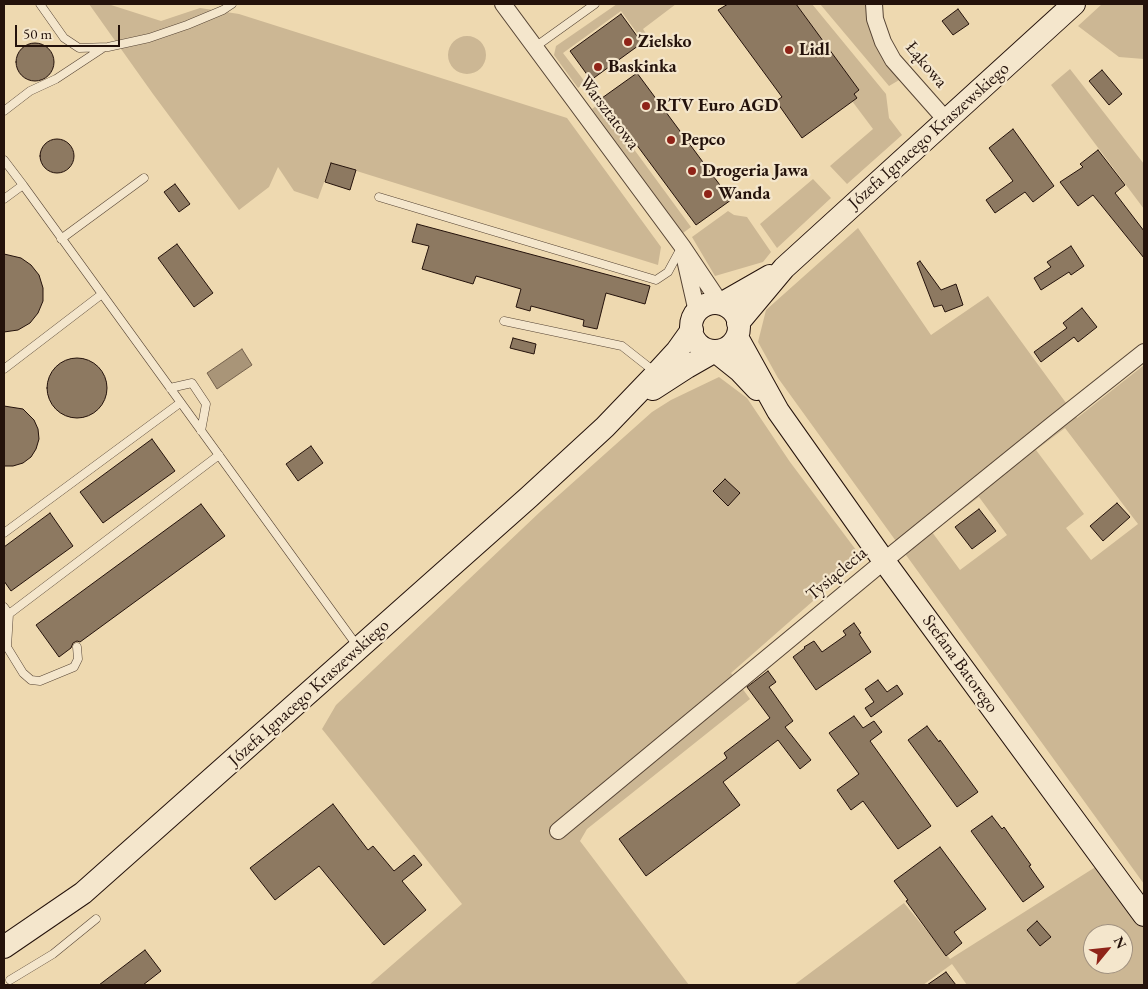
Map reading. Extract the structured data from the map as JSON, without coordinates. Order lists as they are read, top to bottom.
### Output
{
  "streets": {
    "street": [
      "Łąkowa",
      "Warsztatowa",
      "Józefa Ignacego Kraszewskiego",
      "Tysiąclecia",
      "Stefana Batorego"
    ]
  },
  "crossings": [
    ["Łąkowa", "Józefa Ignacego Kraszewskiego"],
    ["Warsztatowa", "Józefa Ignacego Kraszewskiego"],
    ["Warsztatowa", "Stefana Batorego"],
    ["Józefa Ignacego Kraszewskiego", "Stefana Batorego"],
    ["Tysiąclecia", "Stefana Batorego"]
  ],
  "places": [
    "Zielsko",
    "Lidl",
    "Baskinka",
    "RTV Euro AGD",
    "Pepco",
    "Drogeria Jawa",
    "Wanda"
  ],
  "scale_bar": "50 m",
  "north": "top right"
}
